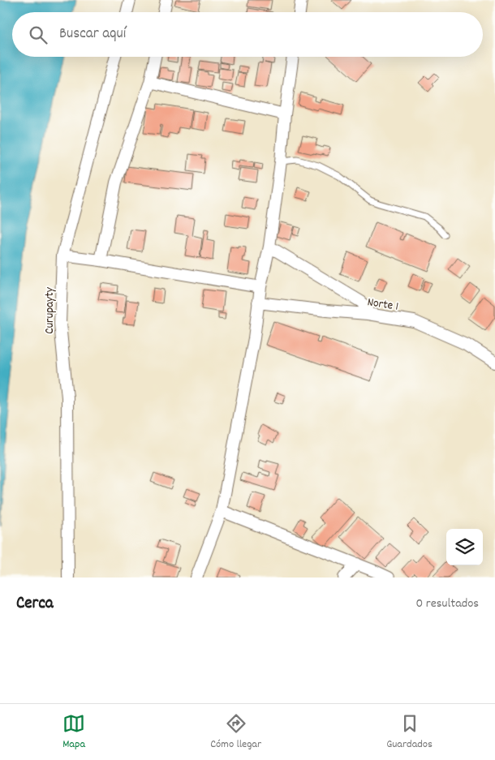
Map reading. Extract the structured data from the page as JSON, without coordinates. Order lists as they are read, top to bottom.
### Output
{
  "streets": {
    "street": ["Norte 1", "Curupayty"]
  },
  "page": {
    "search": "Buscar aquí",
    "heading": ["Cerca", "0 resultados"],
    "nav": ["Mapa", "Cómo llegar", "Guardados"]
  }
}
